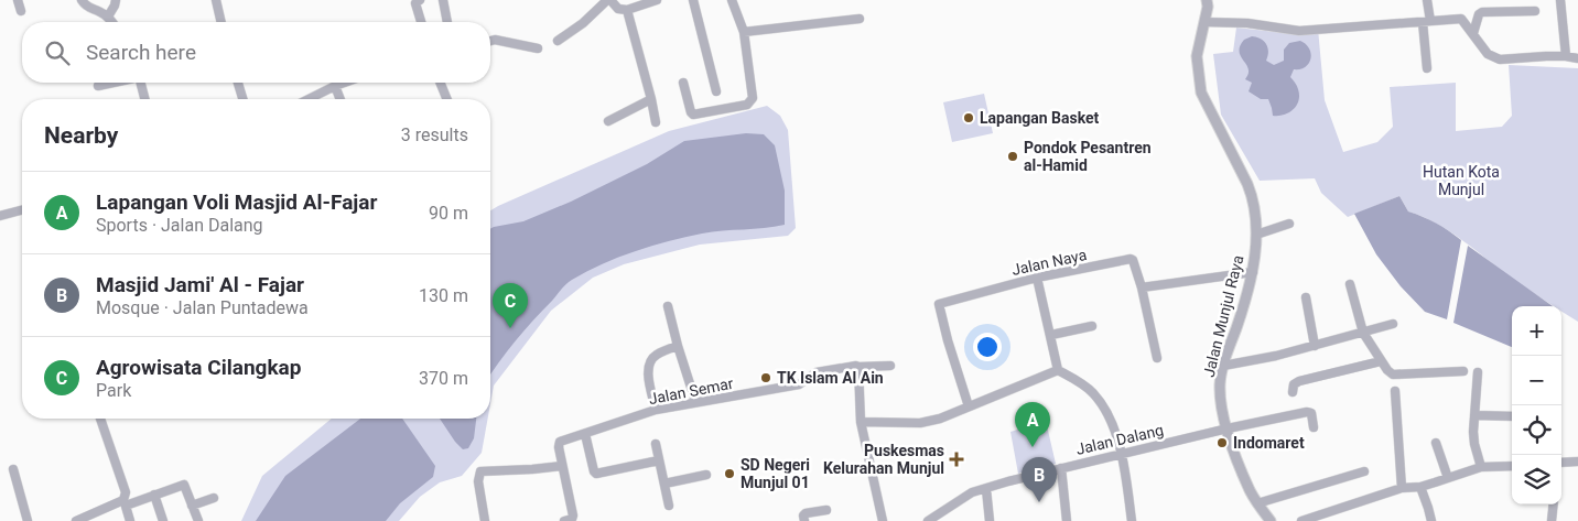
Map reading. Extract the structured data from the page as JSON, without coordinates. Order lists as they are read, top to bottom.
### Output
{
  "streets": {
    "street": [
      "Jalan Naya",
      "Jalan Munjul Raya",
      "Jalan Semar",
      "Jalan Dalang"
    ]
  },
  "crossings": [
    ["Jalan Munjul Raya", "Jalan Dalang"]
  ],
  "parks": ["Hutan Kota Munjul"],
  "places": {
    "other": [
      "Lapangan Basket",
      "Pondok Pesantren al-Hamid",
      "TK Islam Al Ain",
      "Indomaret",
      "SD Negeri Munjul 01"
    ],
    "health": ["Puskesmas Kelurahan Munjul"]
  },
  "page": {
    "search": "Search here",
    "heading": ["Nearby", "3 results"],
    "list": [
      {
        "mark": "A",
        "name": "Lapangan Voli Masjid Al-Fajar",
        "note": "Sports · Jalan Dalang",
        "value": "90 m"
      },
      {
        "mark": "B",
        "name": "Masjid Jami' Al - Fajar",
        "note": "Mosque · Jalan Puntadewa",
        "value": "130 m"
      },
      {
        "mark": "C",
        "name": "Agrowisata Cilangkap",
        "note": "Park",
        "value": "370 m"
      }
    ],
    "pins": ["C", "A", "B"],
    "map_buttons": ["+", "−"]
  }
}
